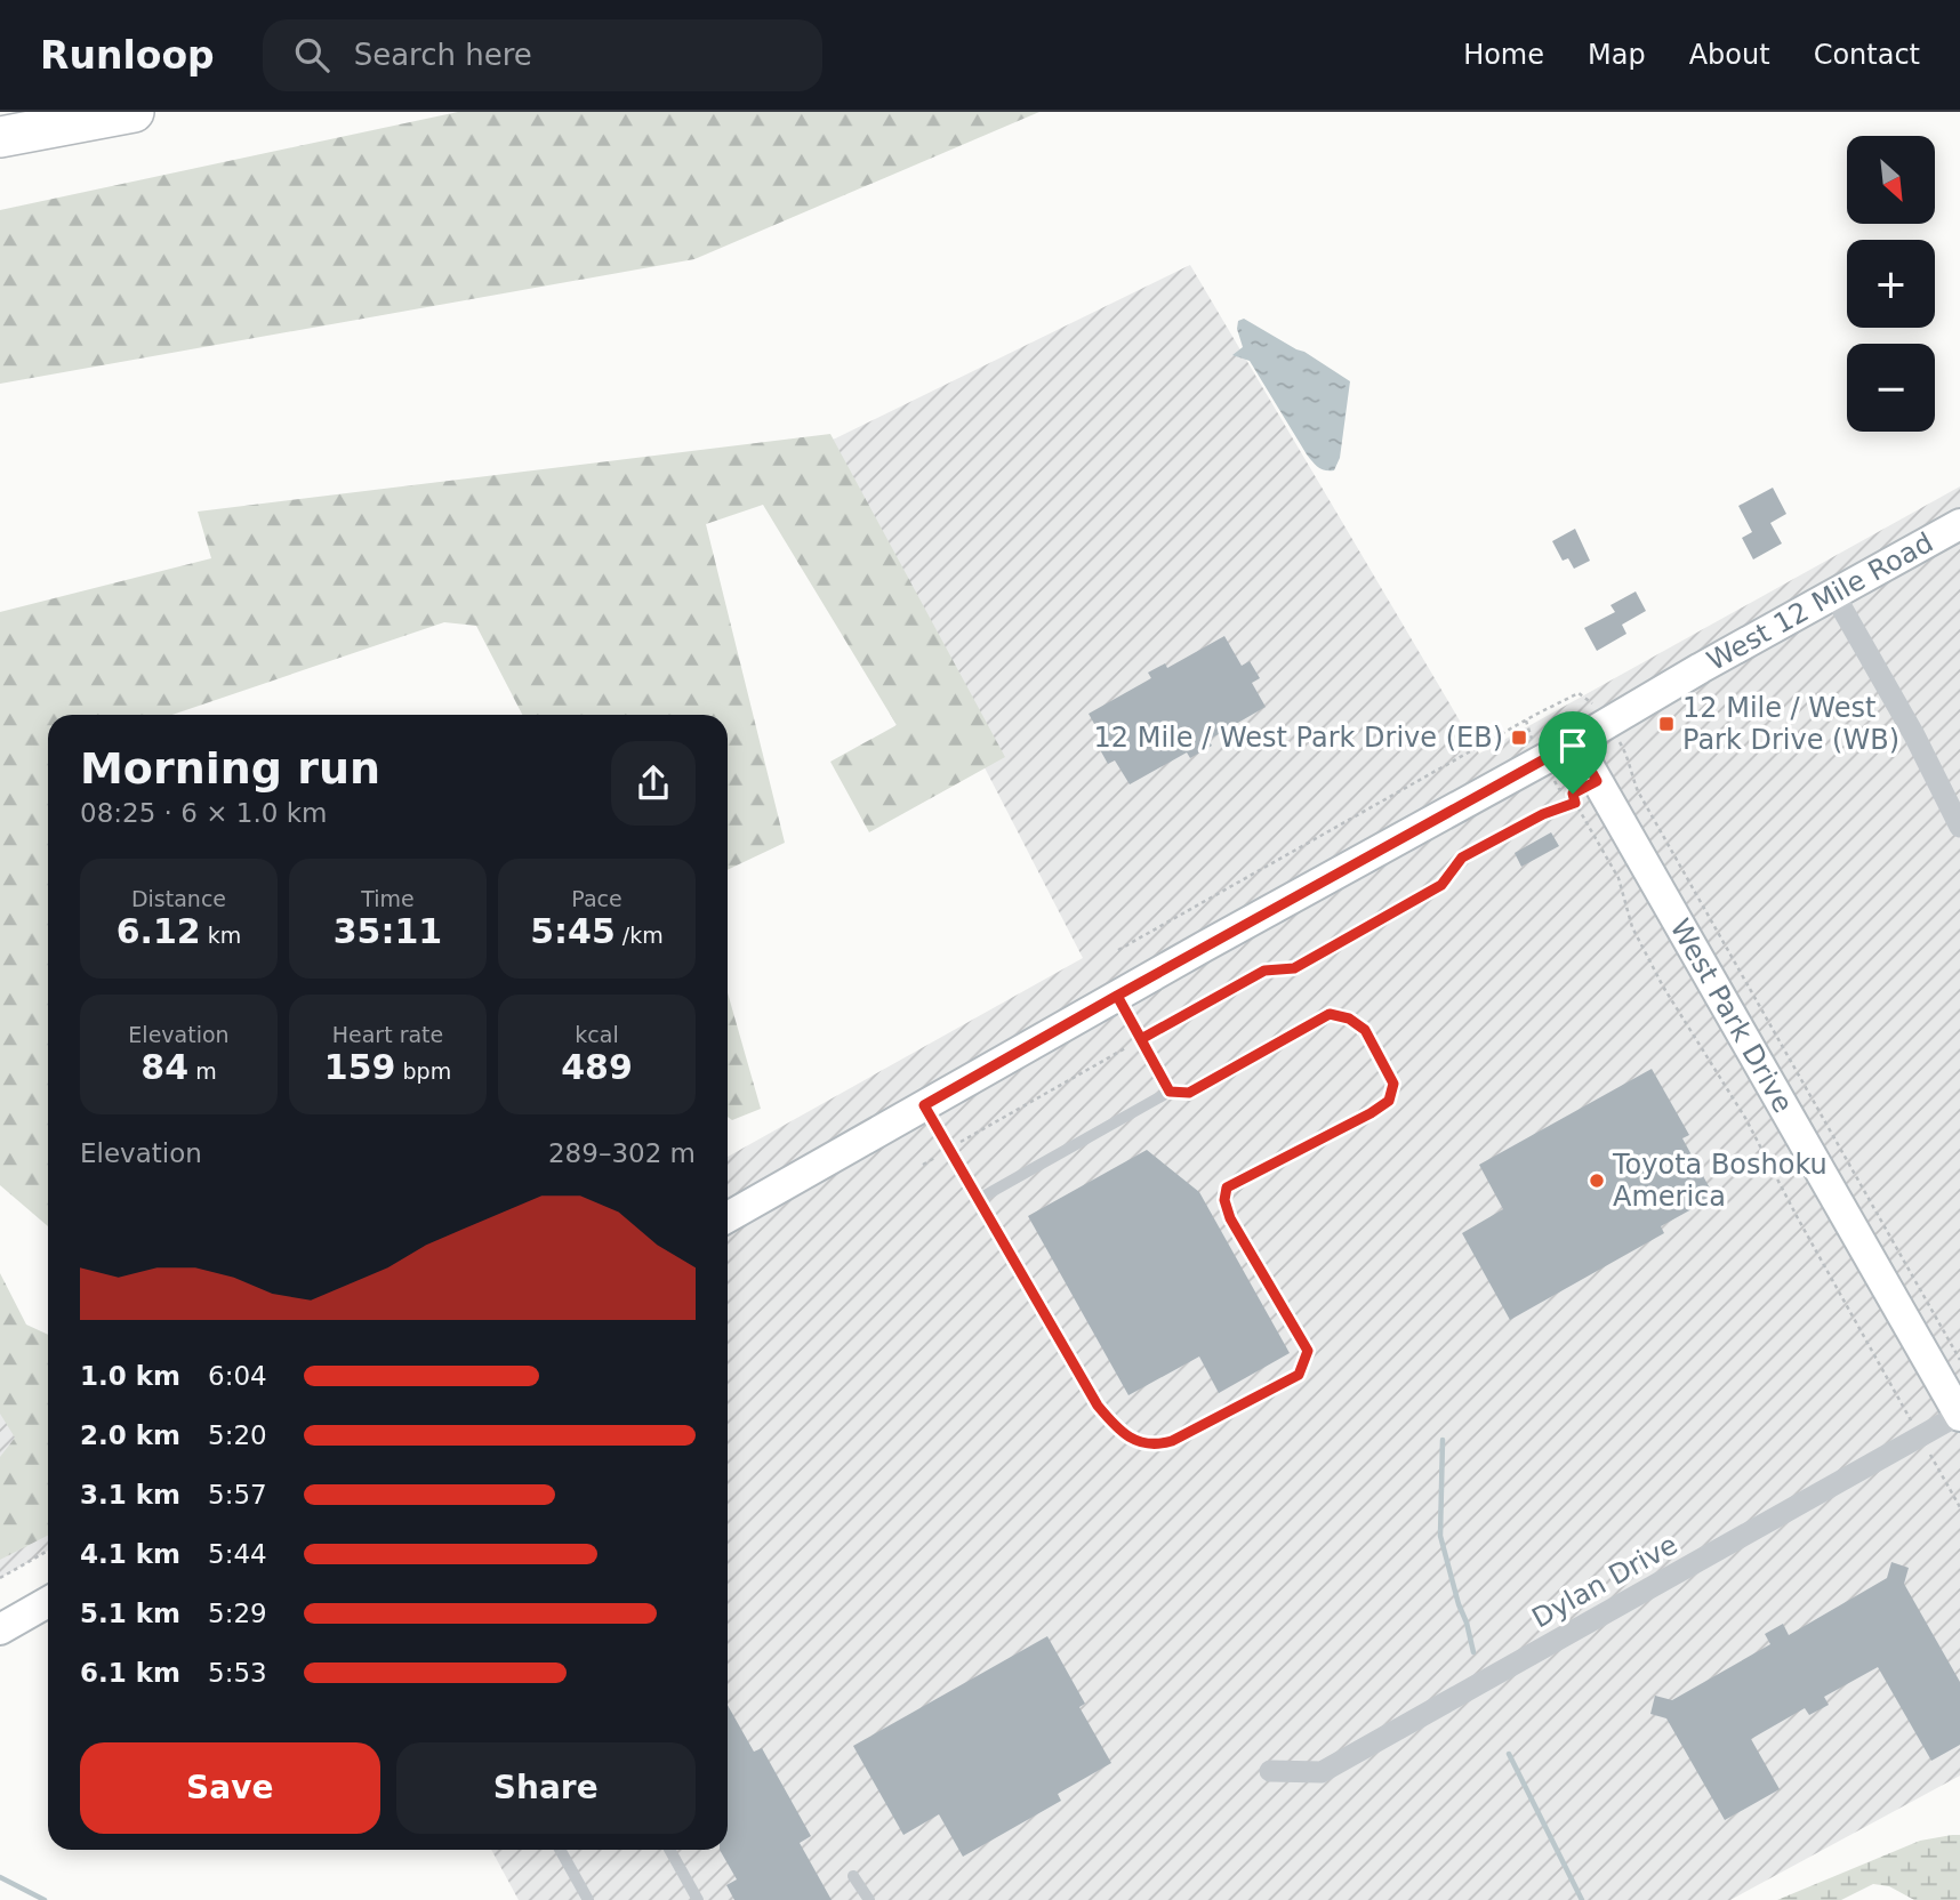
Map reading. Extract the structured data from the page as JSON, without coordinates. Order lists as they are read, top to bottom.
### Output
{
  "streets": {
    "main road": ["West 12 Mile Road", "West Park Drive"],
    "street": ["Dylan Drive"]
  },
  "crossings": [
    ["West 12 Mile Road", "West Park Drive"],
    ["West Park Drive", "Dylan Drive"]
  ],
  "places": {
    "transit": ["12 Mile / West Park Drive (WB)", "12 Mile / West Park Drive (EB)"],
    "other": ["Toyota Boshoku America"]
  },
  "north": "bottom right",
  "page": {
    "header": "Runloop",
    "search": "Search here",
    "nav": [
      "Home",
      "Map",
      "About",
      "Contact"
    ],
    "map_buttons": ["+", "−"],
    "heading": ["Morning run", "08:25 · 6 × 1.0 km"],
    "stats": [
      ["Distance", "6.12 km"],
      ["Time", "35:11"],
      ["Pace", "5:45 /km"],
      ["Elevation", "84 m"],
      ["Heart rate", "159 bpm"],
      ["kcal", "489"]
    ],
    "chart": ["Elevation", "289–302 m"],
    "list": [
      {
        "name": "1.0 km",
        "note": "6:04"
      },
      {
        "name": "2.0 km",
        "note": "5:20"
      },
      {
        "name": "3.1 km",
        "note": "5:57"
      },
      {
        "name": "4.1 km",
        "note": "5:44"
      },
      {
        "name": "5.1 km",
        "note": "5:29"
      },
      {
        "name": "6.1 km",
        "note": "5:53"
      }
    ],
    "buttons": ["Save", "Share"]
  }
}
